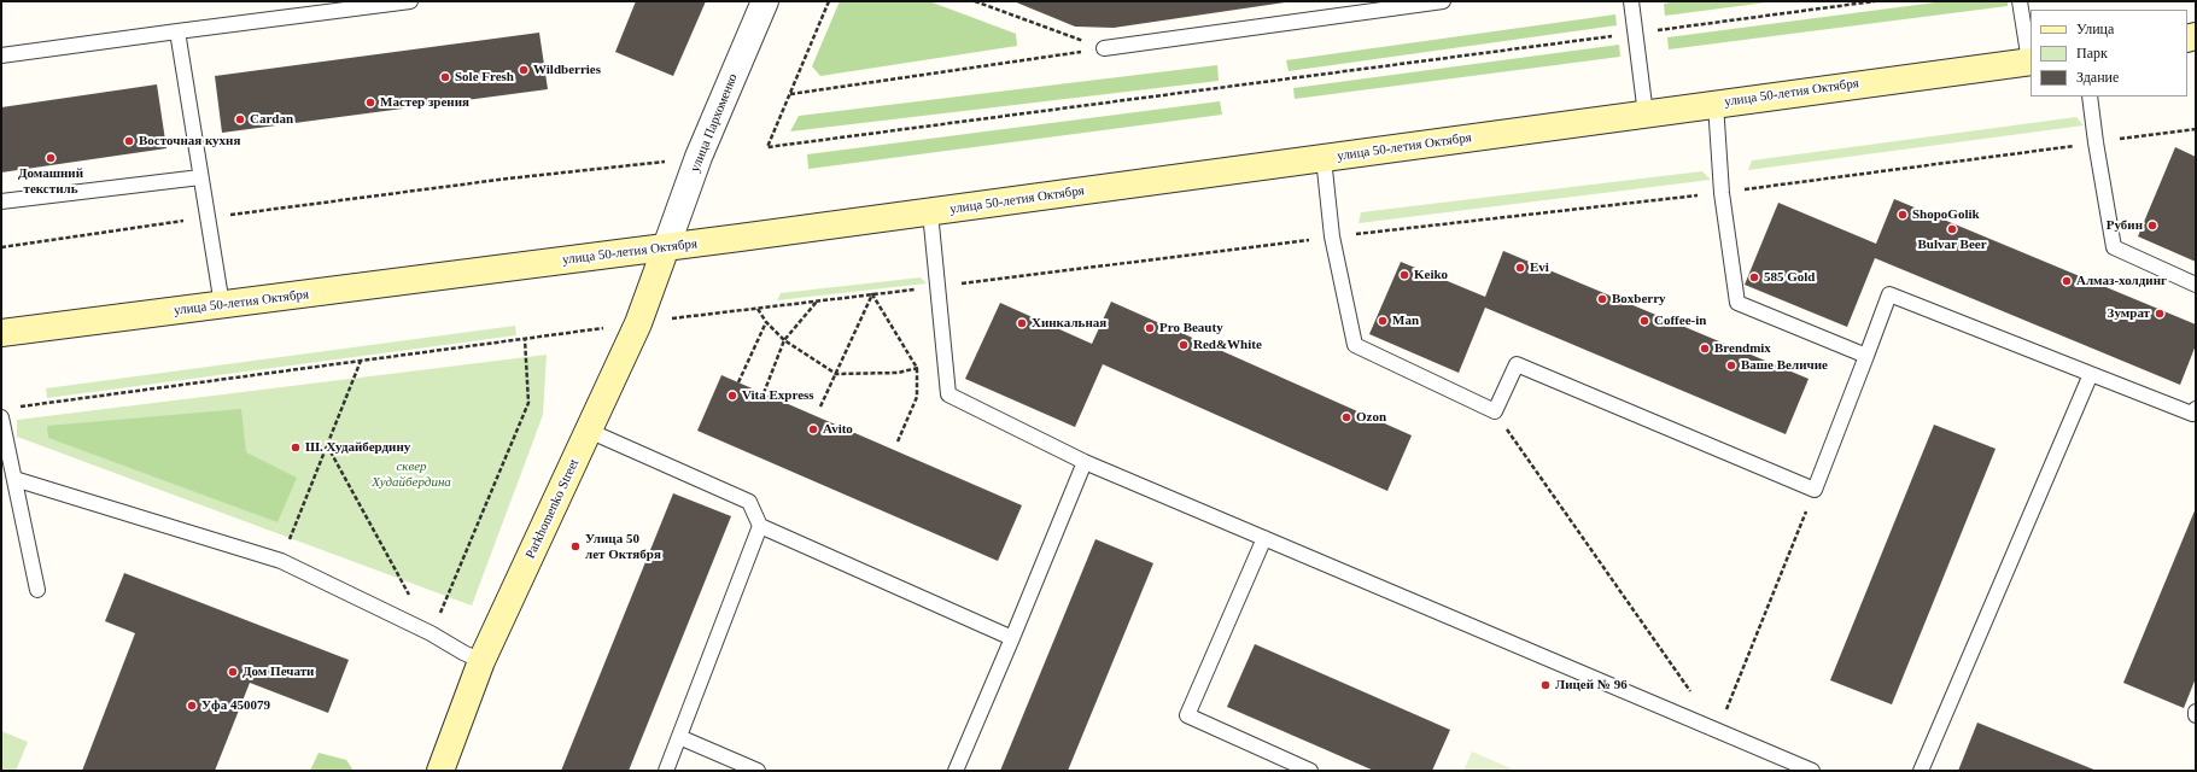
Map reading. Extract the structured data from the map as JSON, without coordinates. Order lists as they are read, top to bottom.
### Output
{
  "streets": {
    "main road": ["улица 50-летия Октября", "Parkhomenko Street"],
    "street": ["улица Пархоменко"]
  },
  "crossings": [
    ["улица 50-летия Октября", "улица Пархоменко"],
    ["улица 50-летия Октября", "Parkhomenko Street"],
    ["улица Пархоменко", "Parkhomenko Street"]
  ],
  "parks": ["сквер Худайбердина"],
  "places": [
    "Wildberries",
    "Sole Fresh",
    "Мастер зрения",
    "Cardan",
    "Восточная кухня",
    "Домашний текстиль",
    "ShopoGolik",
    "Рубин",
    "Bulvar Beer",
    "Evi",
    "Keiko",
    "585 Gold",
    "Алмаз-холдинг",
    "Boxberry",
    "Зумрат",
    "Man",
    "Coffee-in",
    "Хинкальная",
    "Pro Beauty",
    "Red&White",
    "Brendmix",
    "Ваше Величие",
    "Vita Express",
    "Ozon",
    "Avito",
    "Ш. Худайбердину",
    "Улица 50 лет Октября",
    "Дом Печати",
    "Лицей № 96",
    "Уфа 450079"
  ],
  "legend": ["Улица", "Парк", "Здание"]
}
